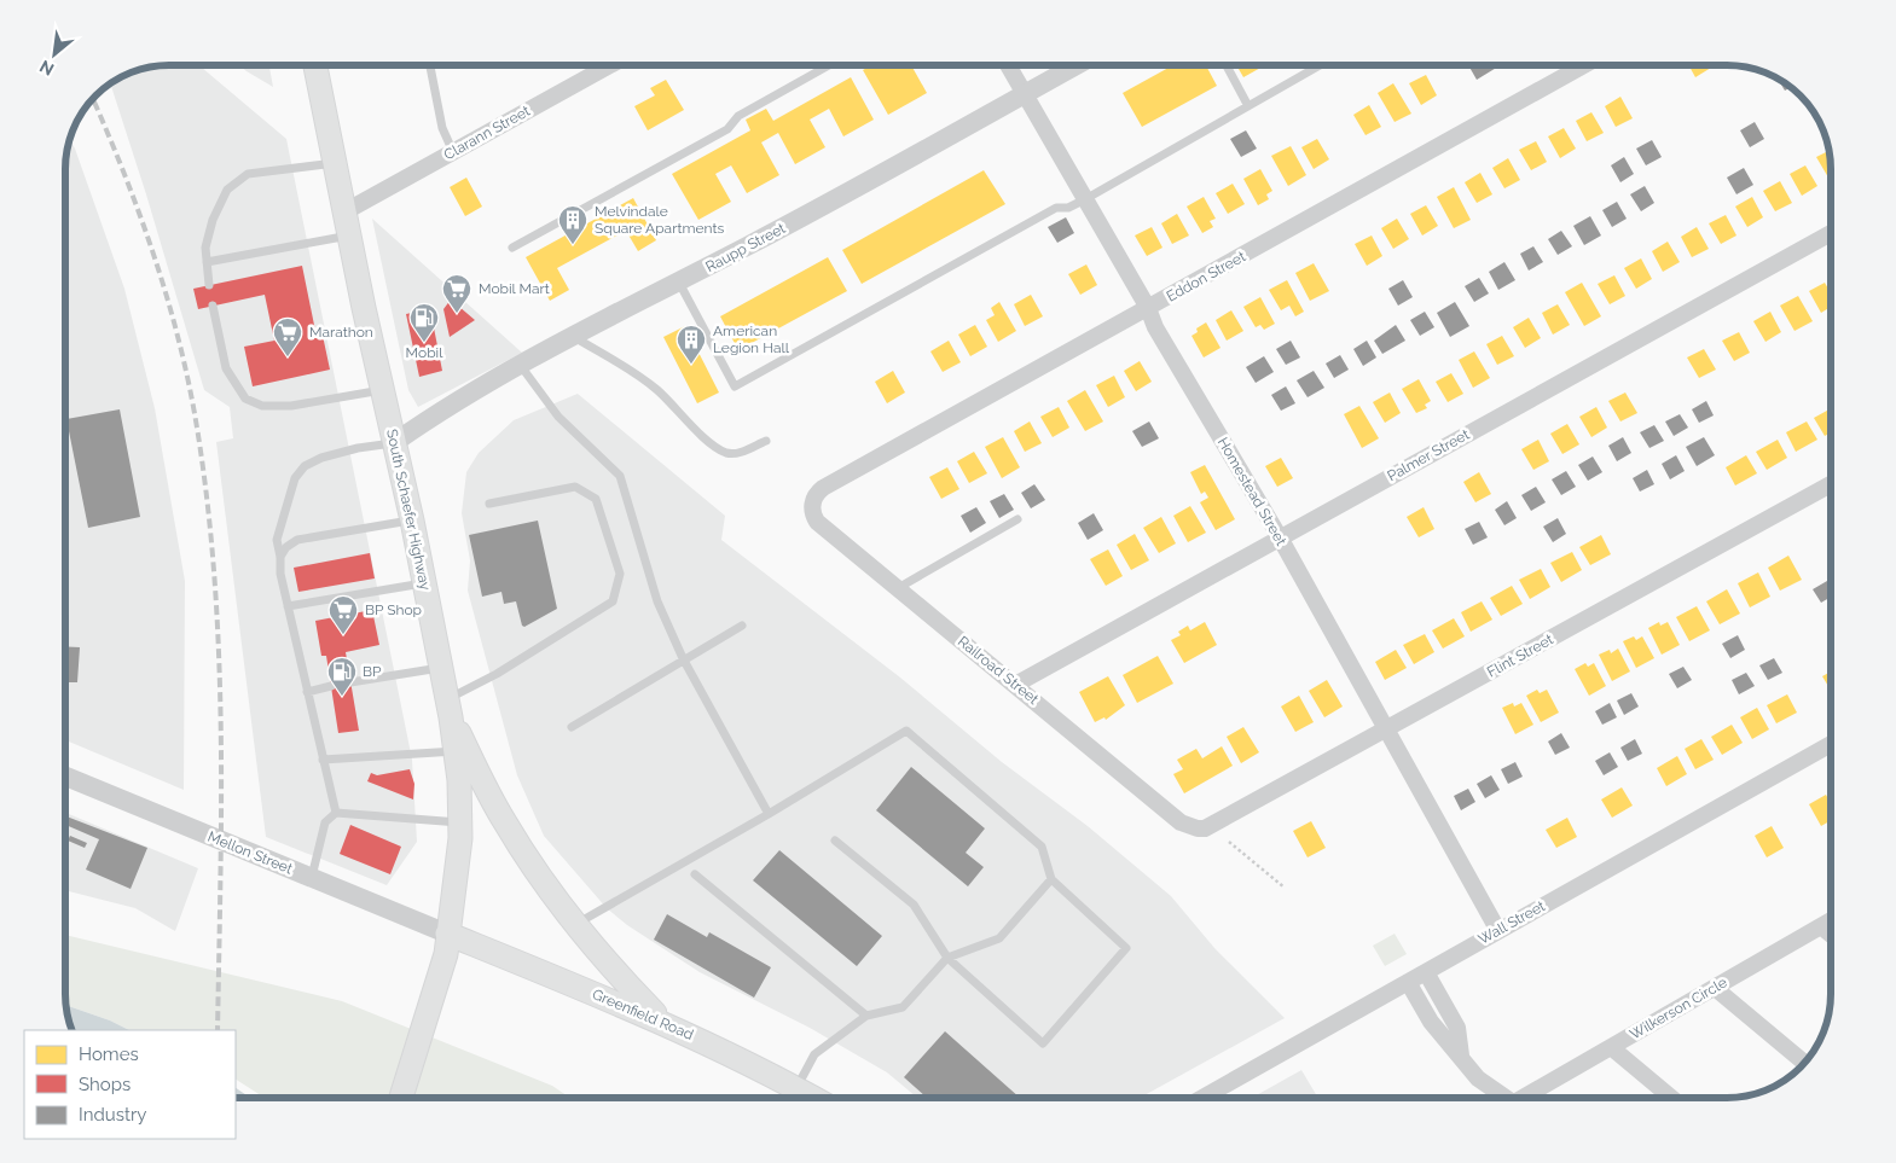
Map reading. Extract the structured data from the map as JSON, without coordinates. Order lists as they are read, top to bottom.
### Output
{
  "streets": {
    "main road": ["South Schaefer Highway", "Greenfield Road"],
    "street": [
      "Clarann Street",
      "Raupp Street",
      "Eddon Street",
      "Palmer Street",
      "Homestead Street",
      "Flint Street",
      "Railroad Street",
      "Mellon Street",
      "Wall Street",
      "Wilkerson Circle"
    ]
  },
  "crossings": [
    ["Clarann Street", "South Schaefer Highway"],
    ["Raupp Street", "Homestead Street"],
    ["Raupp Street", "South Schaefer Highway"],
    ["Eddon Street", "Homestead Street"],
    ["Eddon Street", "Railroad Street"],
    ["Palmer Street", "Homestead Street"],
    ["Palmer Street", "Railroad Street"],
    ["Homestead Street", "Flint Street"],
    ["Homestead Street", "Wall Street"],
    ["South Schaefer Highway", "Mellon Street"],
    ["South Schaefer Highway", "Greenfield Road"],
    ["Flint Street", "Railroad Street"],
    ["Mellon Street", "Greenfield Road"]
  ],
  "places": {
    "building": ["Melvindale Square Apartments", "American Legion Hall"],
    "supermarket": ["Mobil Mart", "Marathon", "BP Shop"],
    "fuel station": ["Mobil", "BP"]
  },
  "legend": ["Homes", "Shops", "Industry"],
  "north": "bottom left"
}
